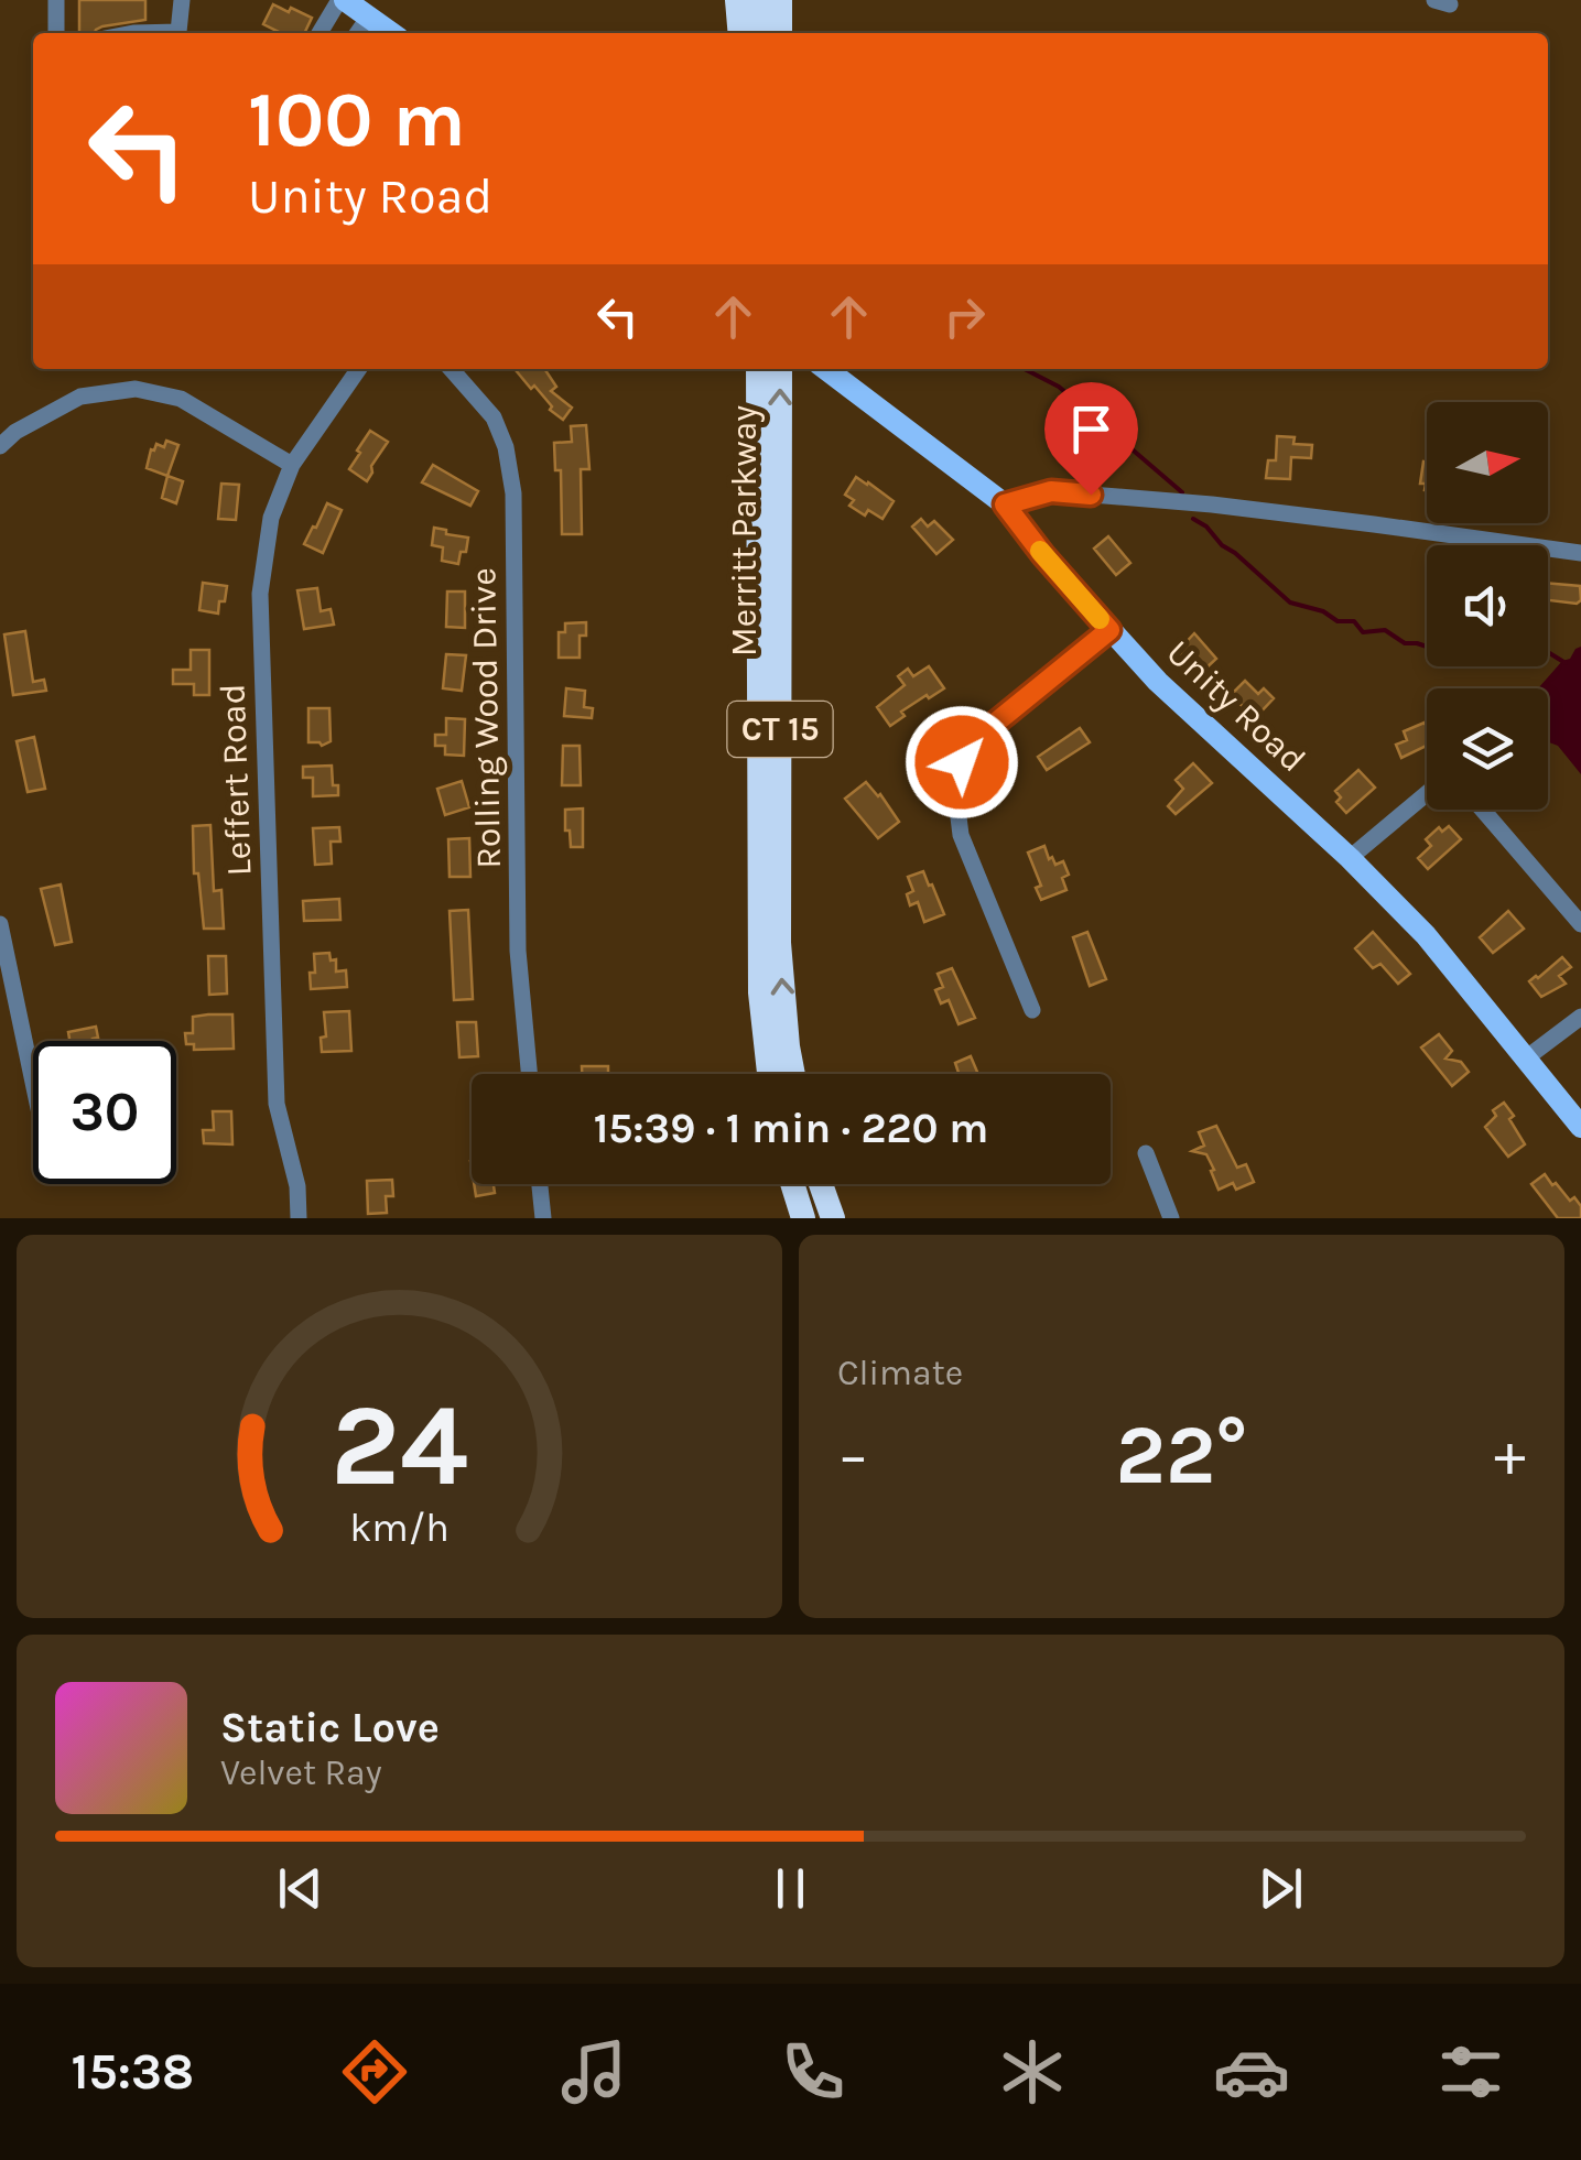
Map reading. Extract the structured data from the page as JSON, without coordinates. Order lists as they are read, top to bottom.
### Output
{
  "streets": {
    "highway": ["Merritt Parkway", "CT 15"],
    "main road": ["Unity Road"],
    "street": ["Rolling Wood Drive", "Leffert Road"]
  },
  "north": "right",
  "page": {
    "turn": ["100 m", "Unity Road"],
    "limit": "30",
    "trip": "15:39 · 1 min · 220 m",
    "tile": "Climate",
    "heat": ["−", "22°", "+"],
    "song": ["Static Love", "Velvet Ray"],
    "tabs": "15:38",
    "gauge": ["24", "km/h"]
  }
}
